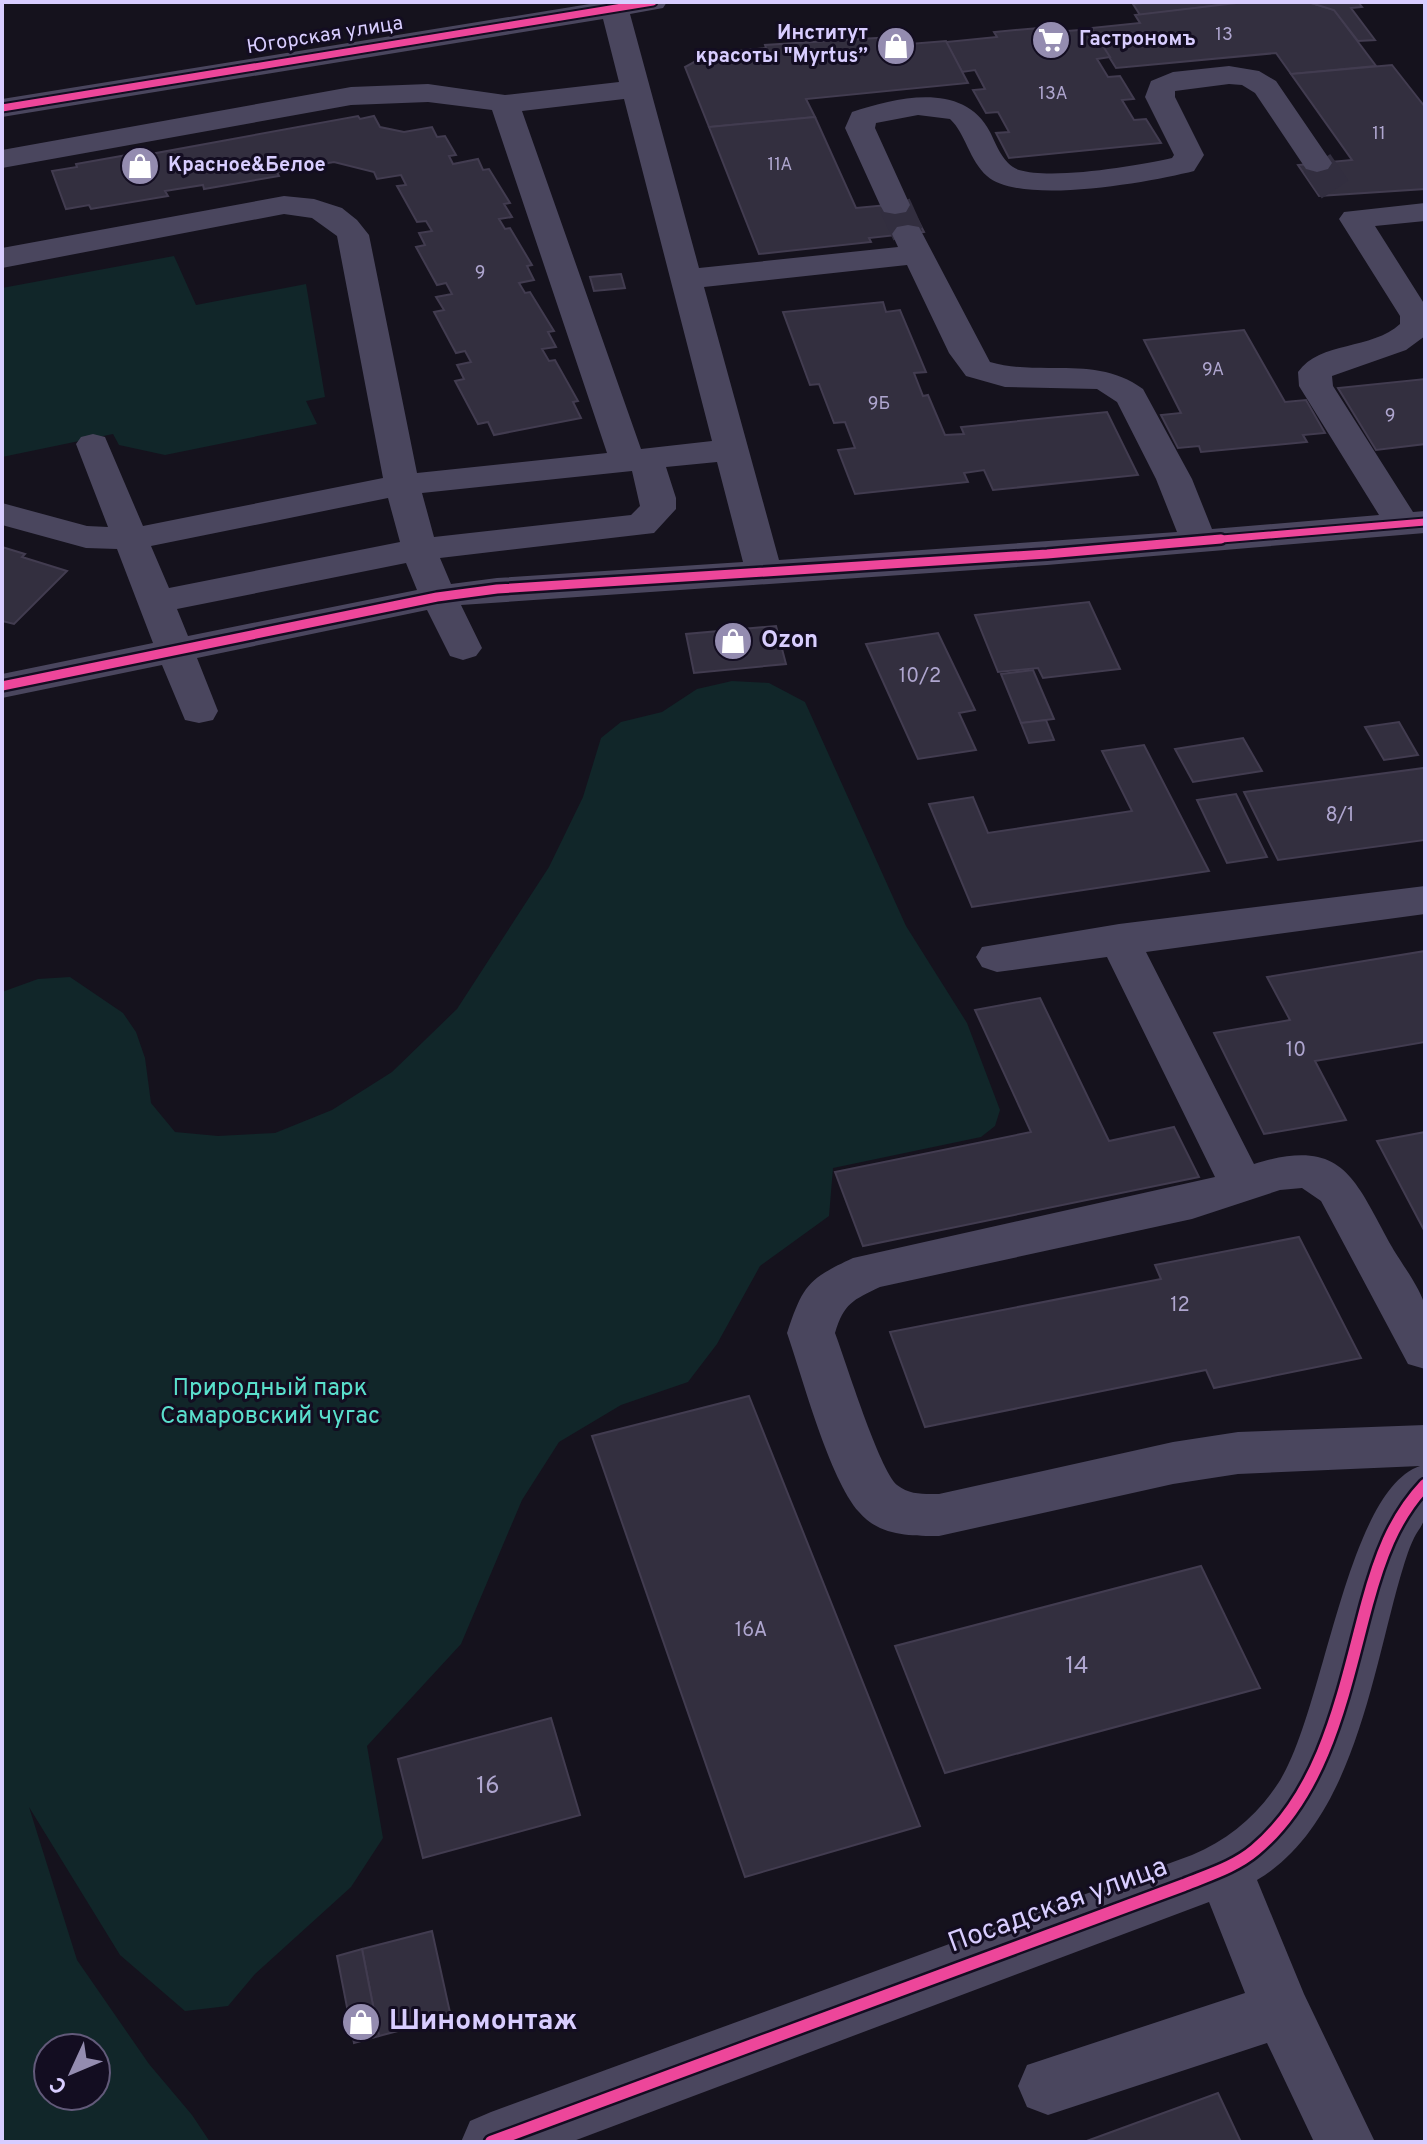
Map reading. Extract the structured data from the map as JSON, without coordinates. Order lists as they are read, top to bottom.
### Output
{
  "streets": {
    "street": ["Югорская улица", "Посадская улица"]
  },
  "parks": ["Природный парк Самаровский чугас"],
  "places": {
    "supermarket": ["Гастрономъ"],
    "shop": [
      "Институт красоты \"Myrtus”",
      "Красное&Белое",
      "Ozon",
      "Шиномонтаж"
    ]
  },
  "house_numbers": [
    "13",
    "13А",
    "11",
    "11А",
    "9",
    "9А",
    "9Б",
    "9",
    "10/2",
    "8/1",
    "10",
    "12",
    "16А",
    "14",
    "16"
  ],
  "north": "bottom left"
}
